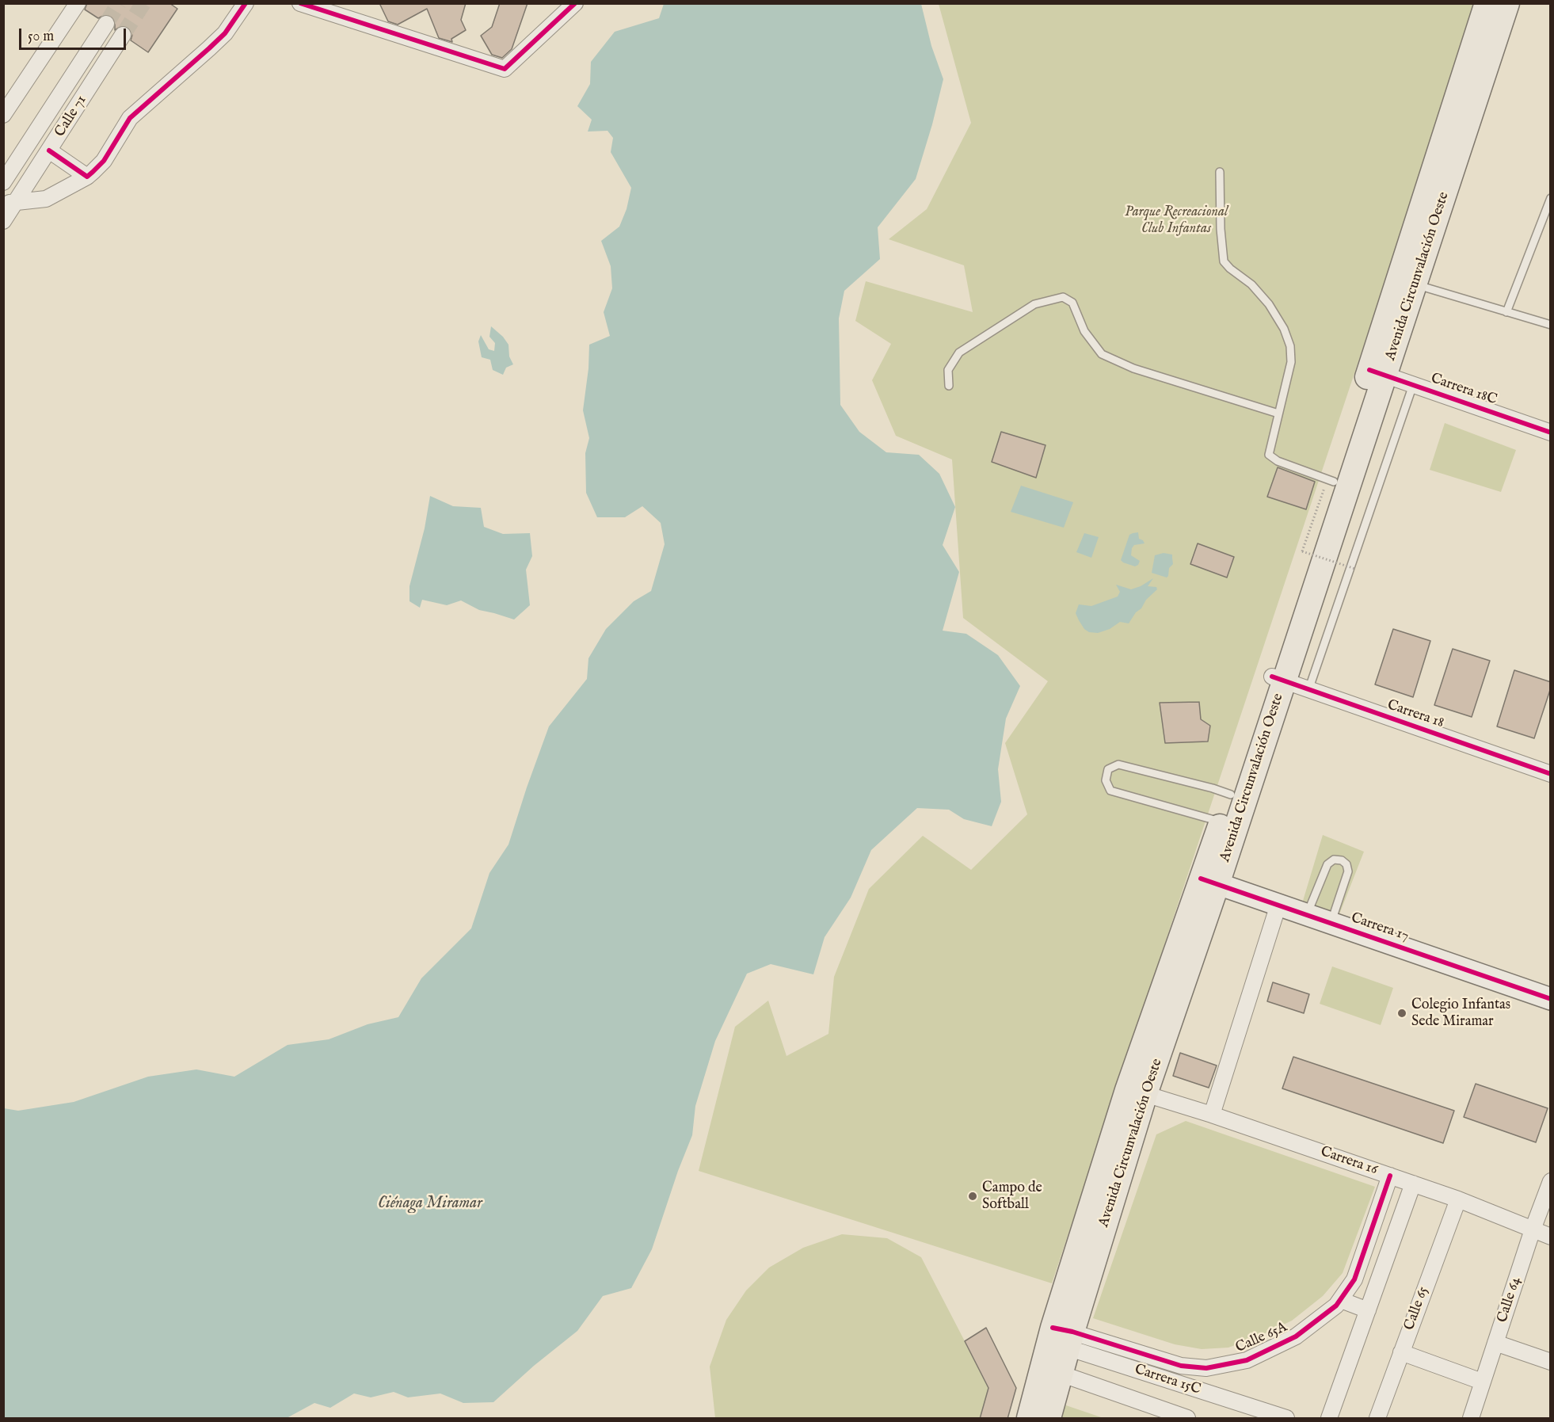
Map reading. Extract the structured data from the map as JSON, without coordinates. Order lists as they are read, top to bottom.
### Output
{
  "streets": {
    "main road": ["Avenida Circunvalación Oeste"],
    "street": [
      "Calle 71",
      "Carrera 18C",
      "Carrera 18",
      "Carrera 17",
      "Carrera 16",
      "Calle 64",
      "Calle 65",
      "Calle 65A",
      "Carrera 15C"
    ]
  },
  "crossings": [
    ["Avenida Circunvalación Oeste", "Carrera 18C"],
    ["Avenida Circunvalación Oeste", "Carrera 18"],
    ["Avenida Circunvalación Oeste", "Carrera 17"],
    ["Avenida Circunvalación Oeste", "Carrera 16"],
    ["Avenida Circunvalación Oeste", "Calle 65A"],
    ["Avenida Circunvalación Oeste", "Carrera 15C"],
    ["Carrera 16", "Calle 64"],
    ["Carrera 16", "Calle 65"],
    ["Carrera 16", "Calle 65A"],
    ["Calle 65A", "Carrera 15C"]
  ],
  "water": ["Ciénaga Miramar"],
  "parks": ["Parque Recreacional Club Infantas"],
  "places": ["Colegio Infantas Sede Miramar", "Campo de Softball"],
  "scale_bar": "50 m"
}
